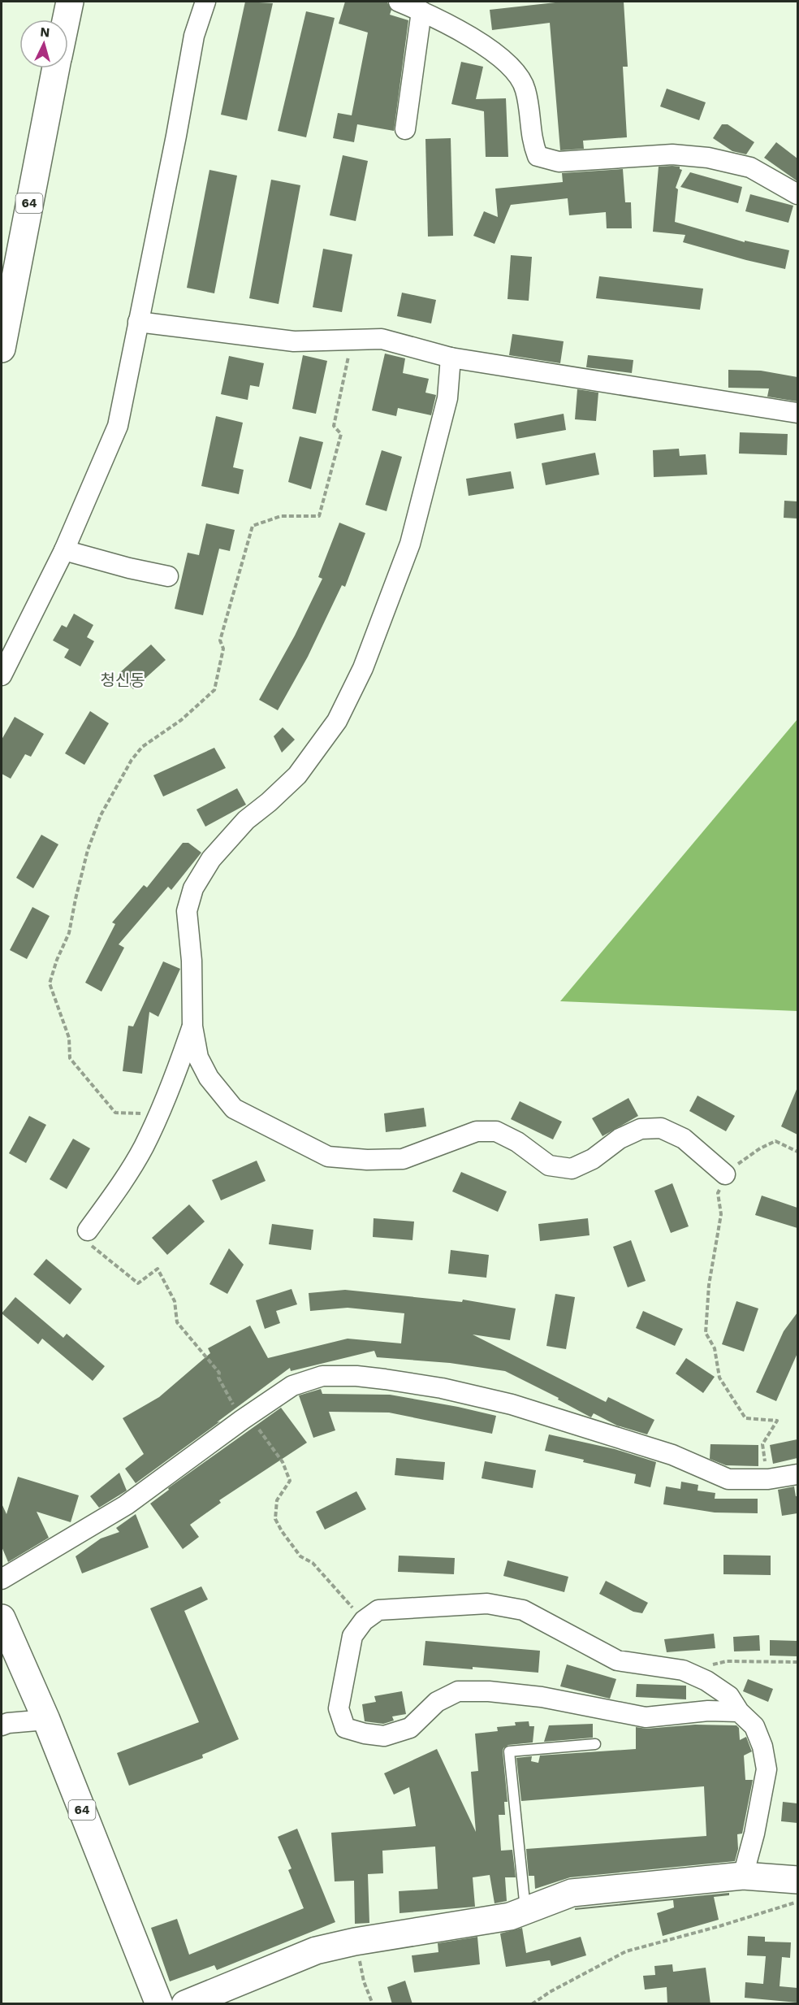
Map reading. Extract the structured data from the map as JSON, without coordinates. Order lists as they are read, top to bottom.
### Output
{
  "streets": {
    "main road": ["64"]
  },
  "districts": ["청신동"],
  "north": "top"
}
